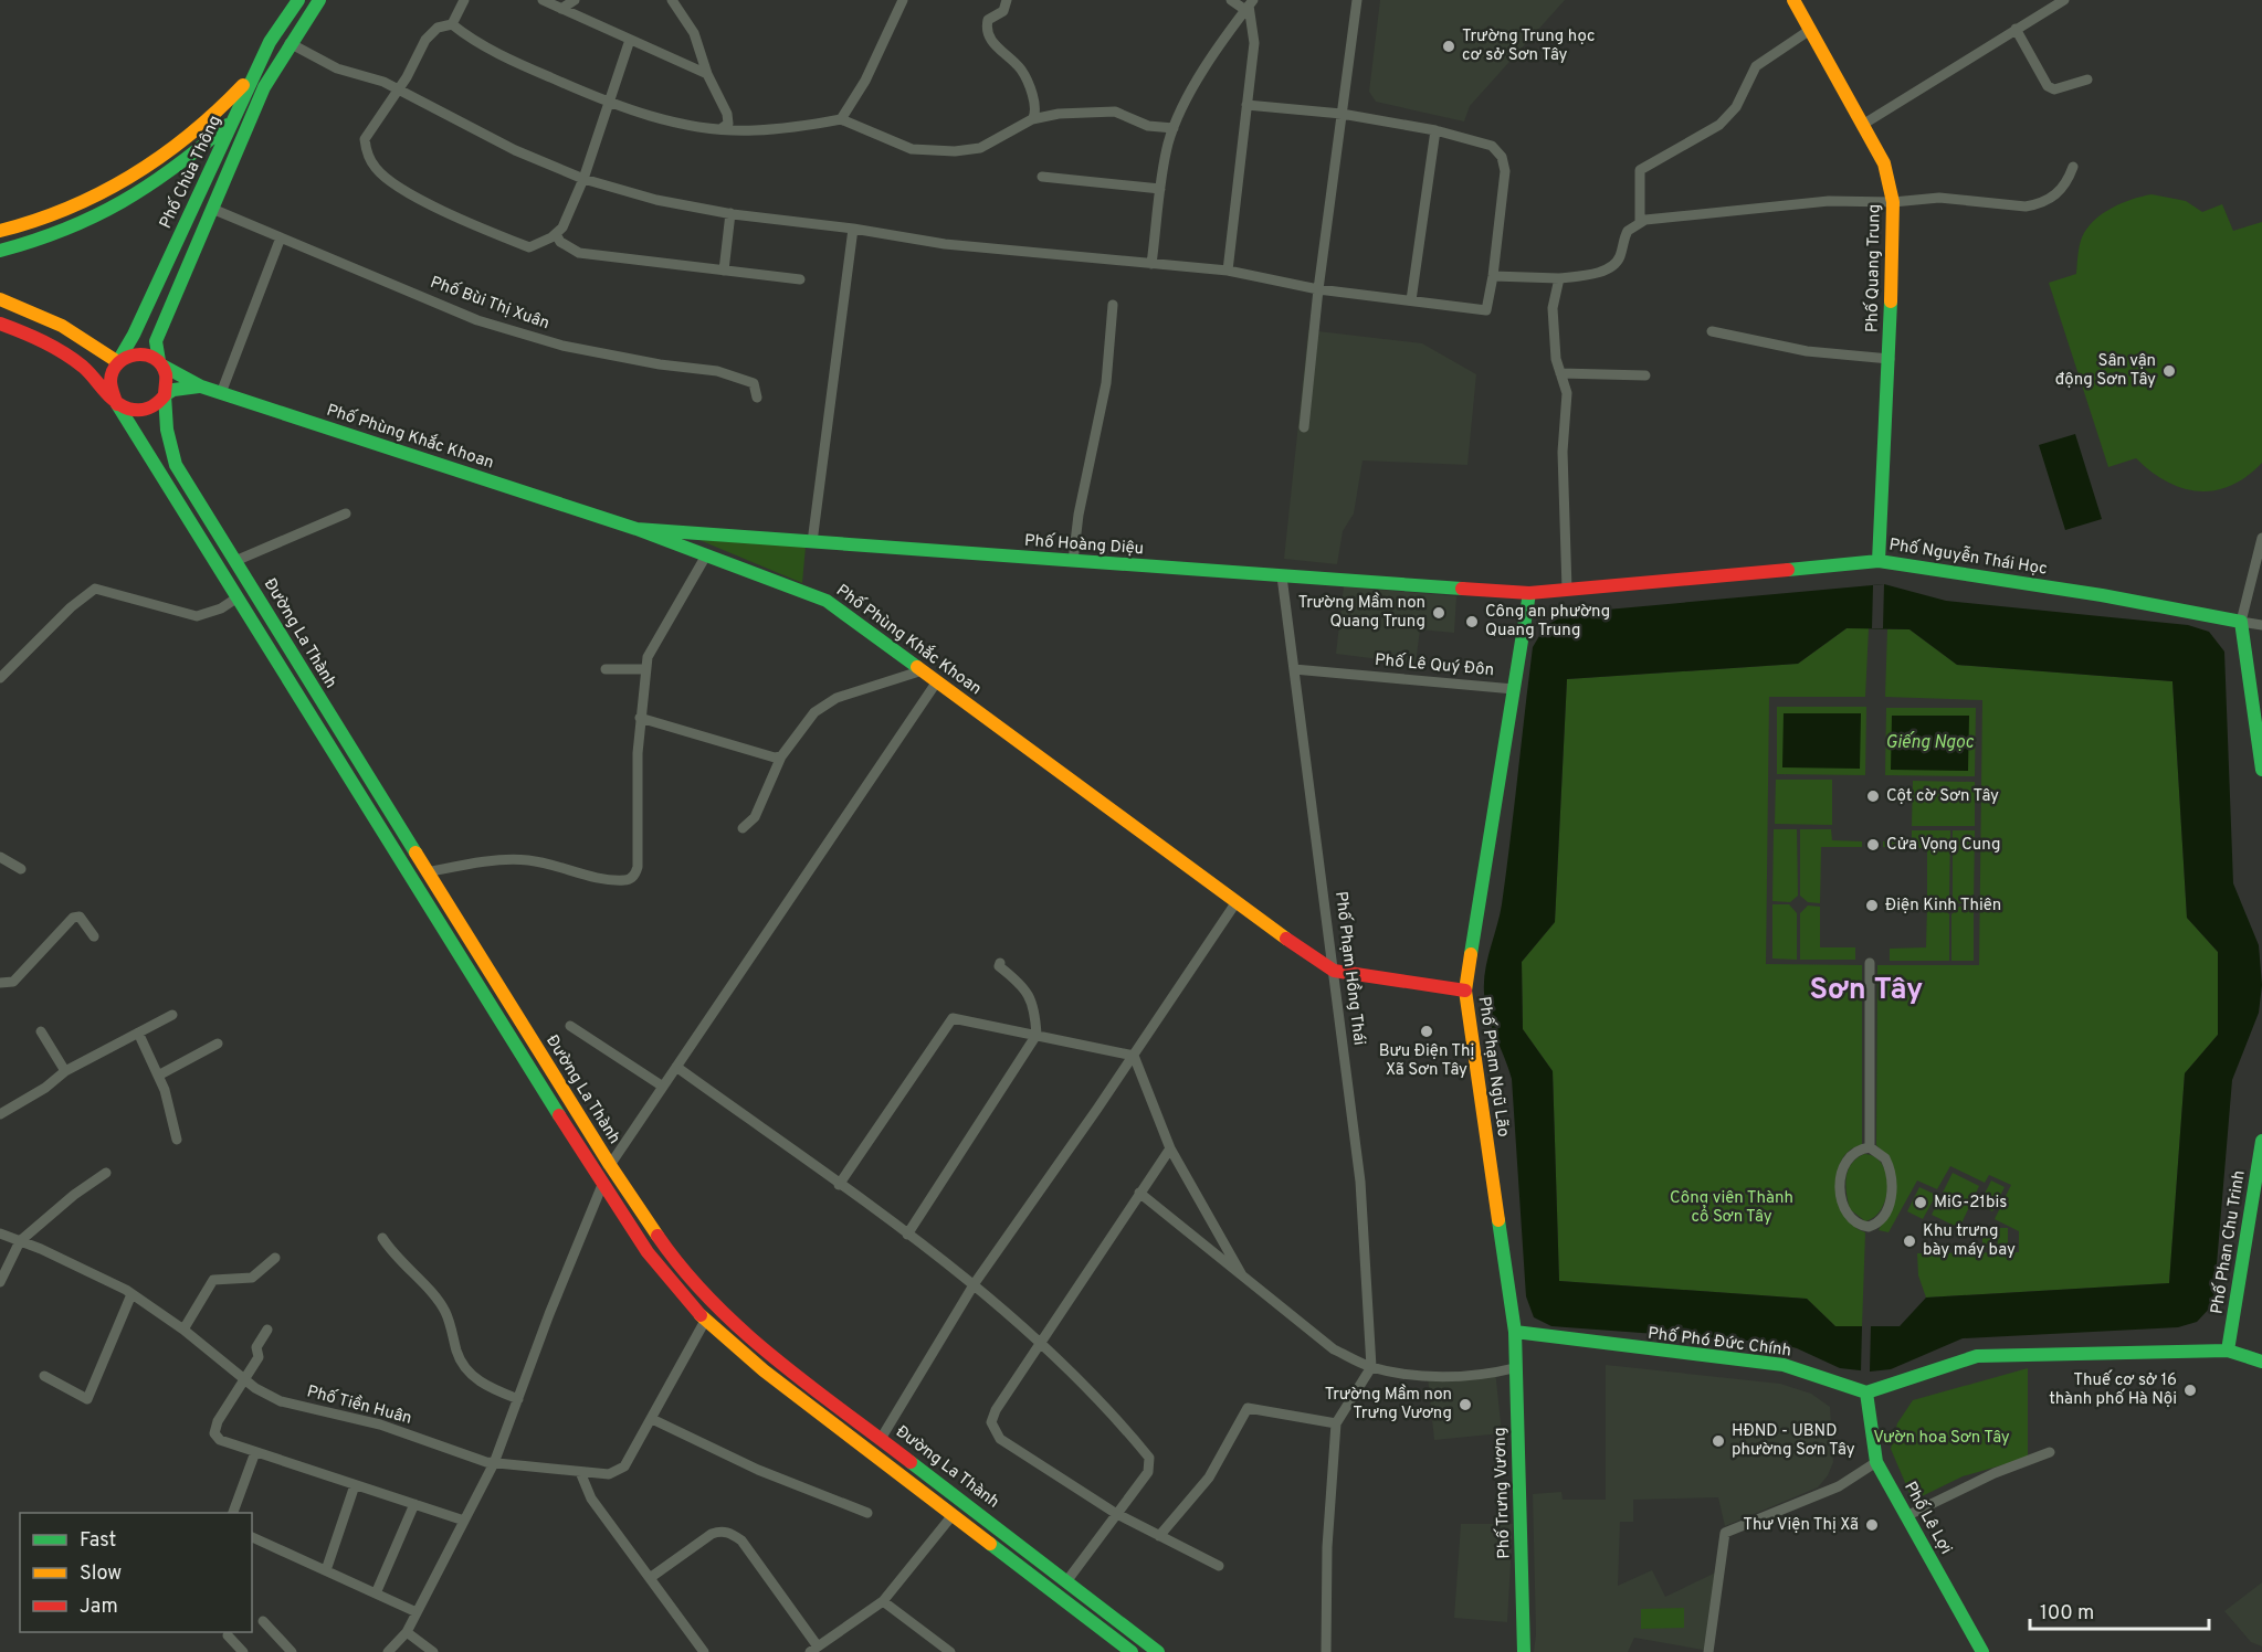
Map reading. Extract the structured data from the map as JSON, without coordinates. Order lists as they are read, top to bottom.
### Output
{
  "streets": {
    "main road": [
      "Phố Chùa Thông",
      "Phố Quang Trung",
      "Phố Phùng Khắc Khoan",
      "Phố Hoàng Diệu",
      "Phố Nguyễn Thái Học",
      "Đường La Thành",
      "Phố Lê Quý Đôn",
      "Phố Phạm Ngũ Lão",
      "Phố Phan Chu Trinh",
      "Phố Phó Đức Chính",
      "Phố Trưng Vương",
      "Phố Lê Lợi"
    ],
    "street": ["Phố Bùi Thị Xuân", "Phố Phạm Hồng Thái", "Phố Tiền Huân"]
  },
  "crossings": [
    ["Phố Chùa Thông", "Phố Bùi Thị Xuân"],
    ["Phố Chùa Thông", "Phố Phùng Khắc Khoan"],
    ["Phố Chùa Thông", "Đường La Thành"],
    ["Phố Quang Trung", "Phố Nguyễn Thái Học"],
    ["Phố Phùng Khắc Khoan", "Phố Hoàng Diệu"],
    ["Phố Phùng Khắc Khoan", "Đường La Thành"],
    ["Phố Phùng Khắc Khoan", "Phố Phạm Hồng Thái"],
    ["Phố Phùng Khắc Khoan", "Phố Phạm Ngũ Lão"],
    ["Phố Hoàng Diệu", "Phố Nguyễn Thái Học"],
    ["Phố Hoàng Diệu", "Phố Lê Quý Đôn"],
    ["Phố Hoàng Diệu", "Phố Phạm Hồng Thái"],
    ["Phố Nguyễn Thái Học", "Phố Lê Quý Đôn"],
    ["Đường La Thành", "Phố Tiền Huân"],
    ["Phố Lê Quý Đôn", "Phố Phạm Hồng Thái"],
    ["Phố Lê Quý Đôn", "Phố Phạm Ngũ Lão"],
    ["Phố Phạm Ngũ Lão", "Phố Phó Đức Chính"],
    ["Phố Phạm Ngũ Lão", "Phố Trưng Vương"],
    ["Phố Phó Đức Chính", "Phố Trưng Vương"],
    ["Phố Phó Đức Chính", "Phố Lê Lợi"]
  ],
  "districts": ["Sơn Tây"],
  "water": ["Giếng Ngọc"],
  "parks": ["Công viên Thành cổ Sơn Tây", "Vườn hoa Sơn Tây"],
  "places": [
    "Trường Trung học cơ sở Sơn Tây",
    "Sân vận động Sơn Tây",
    "Trường Mầm non Quang Trung",
    "Công an phường Quang Trung",
    "Cột cờ Sơn Tây",
    "Cửa Vọng Cung",
    "Điện Kinh Thiên",
    "Bưu Điện Thị Xã Sơn Tây",
    "MiG-21bis",
    "Khu trưng bày máy bay",
    "Thuế cơ sở 16 thành phố Hà Nội",
    "Trường Mầm non Trưng Vương",
    "HĐND - UBND phường Sơn Tây",
    "Thư Viện Thị Xã"
  ],
  "legend": ["Fast", "Slow", "Jam"],
  "scale_bar": "100 m"
}
